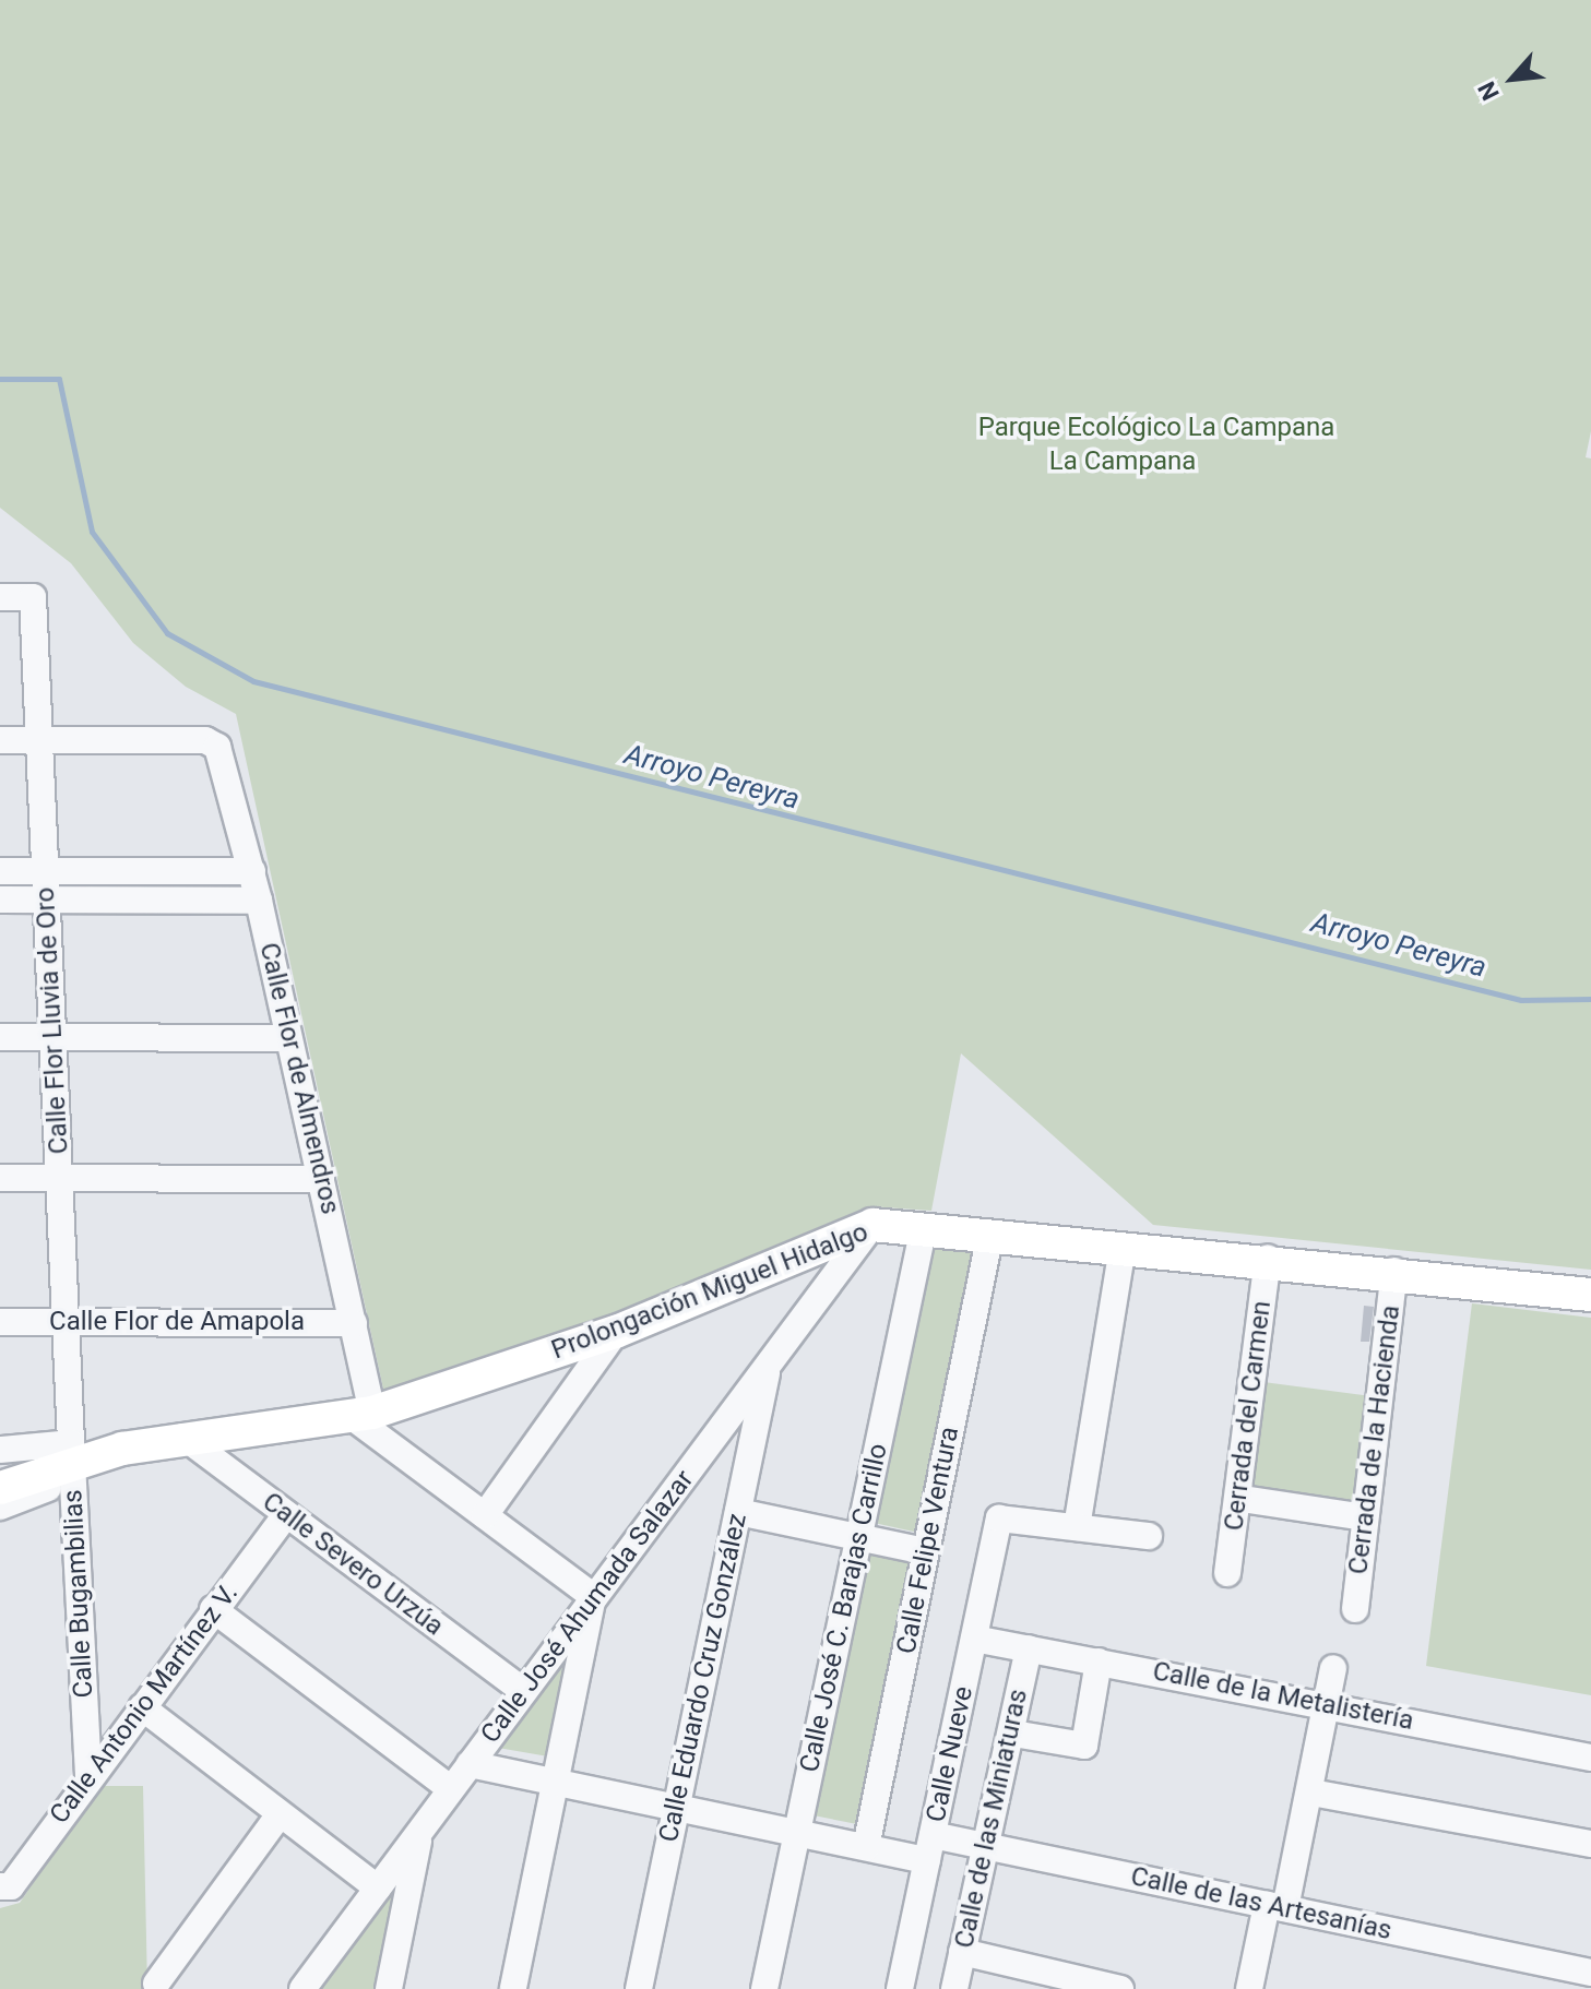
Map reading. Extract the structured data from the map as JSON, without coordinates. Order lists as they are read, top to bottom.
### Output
{
  "streets": {
    "main road": ["Prolongación Miguel Hidalgo"],
    "street": [
      "Calle Flor Lluvia de Oro",
      "Calle Flor de Almendros",
      "Calle Flor de Amapola",
      "Cerrada del Carmen",
      "Cerrada de la Hacienda",
      "Calle Felipe Ventura",
      "Calle Severo Urzúa",
      "Calle Bugambilias",
      "Calle José Ahumada Salazar",
      "Calle José C. Barajas Carrillo",
      "Calle Eduardo Cruz González",
      "Calle de la Metalistería",
      "Calle Antonio Martínez V.",
      "Calle Nueve",
      "Calle de las Miniaturas",
      "Calle de las Artesanías"
    ]
  },
  "crossings": [
    ["Calle Flor Lluvia de Oro", "Calle Flor de Almendros"],
    ["Calle Flor Lluvia de Oro", "Prolongación Miguel Hidalgo"],
    ["Calle Flor Lluvia de Oro", "Calle Flor de Amapola"],
    ["Calle Flor Lluvia de Oro", "Calle Bugambilias"],
    ["Calle Flor de Almendros", "Prolongación Miguel Hidalgo"],
    ["Calle Flor de Almendros", "Calle Flor de Amapola"],
    ["Prolongación Miguel Hidalgo", "Cerrada del Carmen"],
    ["Prolongación Miguel Hidalgo", "Cerrada de la Hacienda"],
    ["Prolongación Miguel Hidalgo", "Calle Felipe Ventura"],
    ["Prolongación Miguel Hidalgo", "Calle Severo Urzúa"],
    ["Prolongación Miguel Hidalgo", "Calle Bugambilias"],
    ["Prolongación Miguel Hidalgo", "Calle José Ahumada Salazar"],
    ["Prolongación Miguel Hidalgo", "Calle José C. Barajas Carrillo"],
    ["Calle Felipe Ventura", "Calle de las Artesanías"],
    ["Calle Severo Urzúa", "Calle José Ahumada Salazar"],
    ["Calle Severo Urzúa", "Calle Antonio Martínez V."],
    ["Calle Bugambilias", "Calle Antonio Martínez V."],
    ["Calle José Ahumada Salazar", "Calle Eduardo Cruz González"],
    ["Calle José Ahumada Salazar", "Calle de las Artesanías"],
    ["Calle José C. Barajas Carrillo", "Calle de las Artesanías"],
    ["Calle Eduardo Cruz González", "Calle de las Artesanías"],
    ["Calle de la Metalistería", "Calle Nueve"],
    ["Calle de la Metalistería", "Calle de las Miniaturas"],
    ["Calle Nueve", "Calle de las Artesanías"],
    ["Calle de las Miniaturas", "Calle de las Artesanías"]
  ],
  "water": ["Arroyo Pereyra"],
  "parks": ["Parque Ecológico La Campana", "La Campana"],
  "north": "bottom left"
}
